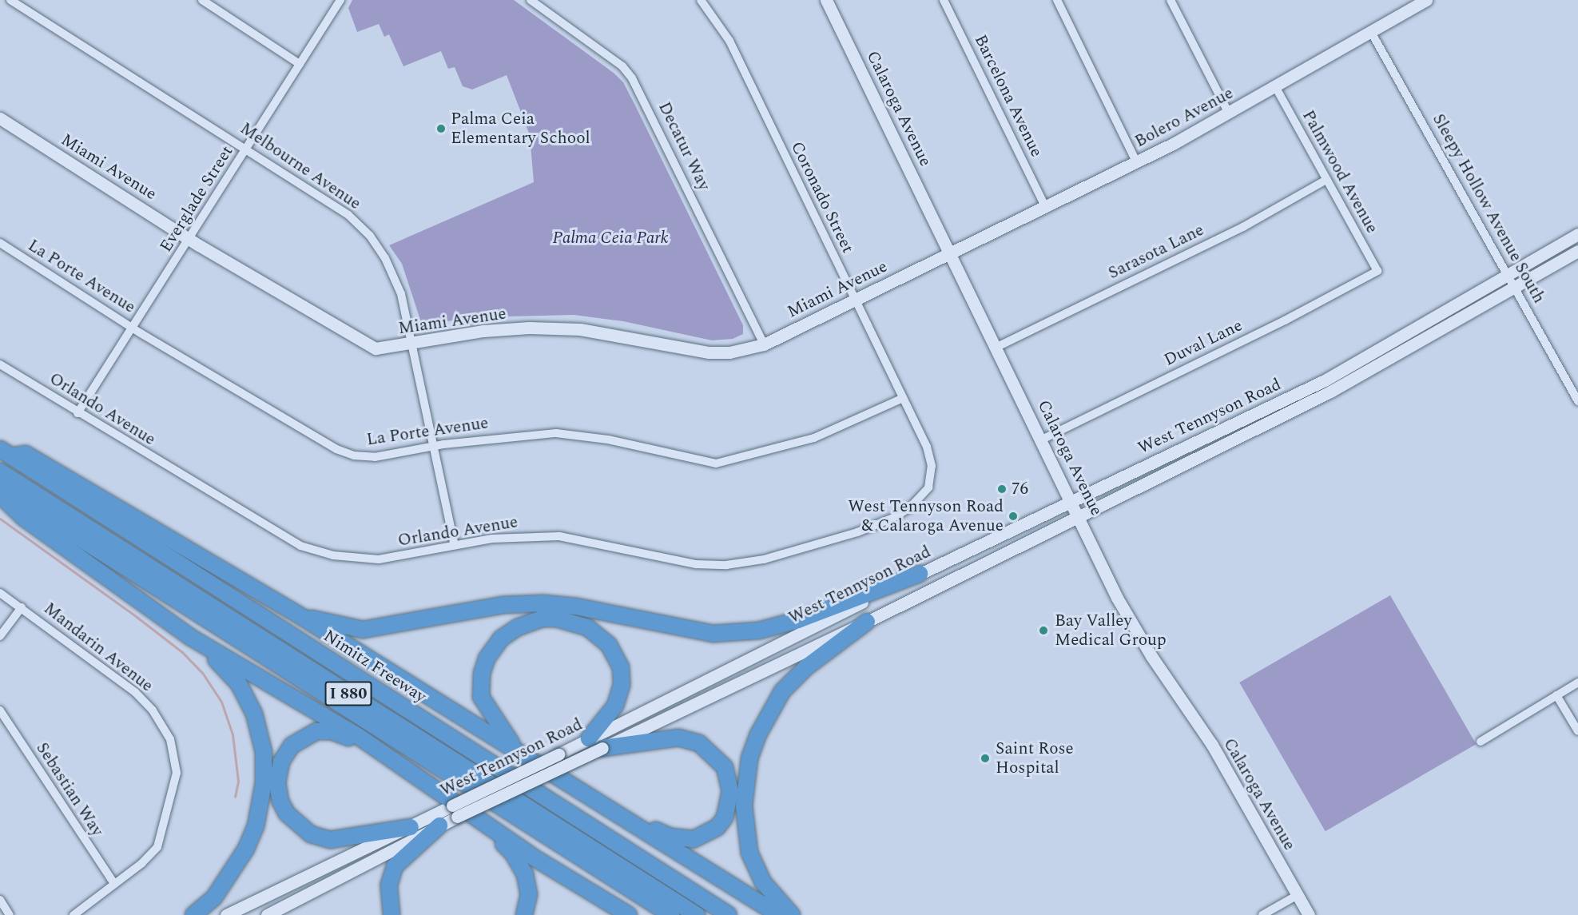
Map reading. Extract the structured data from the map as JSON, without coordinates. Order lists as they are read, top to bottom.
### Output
{
  "streets": {
    "highway": ["Nimitz Freeway", "I 880"],
    "main road": [
      "Calaroga Avenue",
      "Bolero Avenue",
      "Miami Avenue",
      "West Tennyson Road"
    ],
    "street": [
      "Barcelona Avenue",
      "Decatur Way",
      "Melbourne Avenue",
      "Palmwood Avenue",
      "Coronado Street",
      "Everglade Street",
      "Sleepy Hollow Avenue South",
      "Sarasota Lane",
      "La Porte Avenue",
      "Duval Lane",
      "Orlando Avenue",
      "Mandarin Avenue",
      "Sebastian Way"
    ]
  },
  "crossings": [
    ["Barcelona Avenue", "Bolero Avenue"],
    ["Calaroga Avenue", "Bolero Avenue"],
    ["Calaroga Avenue", "Miami Avenue"],
    ["Calaroga Avenue", "Sarasota Lane"],
    ["Calaroga Avenue", "Duval Lane"],
    ["Calaroga Avenue", "West Tennyson Road"],
    ["Bolero Avenue", "Miami Avenue"],
    ["Bolero Avenue", "Palmwood Avenue"],
    ["Bolero Avenue", "Sleepy Hollow Avenue South"],
    ["Decatur Way", "Miami Avenue"],
    ["Melbourne Avenue", "Miami Avenue"],
    ["Melbourne Avenue", "Everglade Street"],
    ["Melbourne Avenue", "La Porte Avenue"],
    ["Melbourne Avenue", "Orlando Avenue"],
    ["Miami Avenue", "Coronado Street"],
    ["Miami Avenue", "Everglade Street"],
    ["Palmwood Avenue", "Sarasota Lane"],
    ["Palmwood Avenue", "Duval Lane"],
    ["Coronado Street", "La Porte Avenue"],
    ["Coronado Street", "Orlando Avenue"],
    ["Everglade Street", "La Porte Avenue"],
    ["Everglade Street", "Orlando Avenue"],
    ["Sleepy Hollow Avenue South", "West Tennyson Road"],
    ["Mandarin Avenue", "Sebastian Way"]
  ],
  "parks": ["Palma Ceia Park"],
  "places": [
    "Palma Ceia Elementary School",
    "76",
    "West Tennyson Road & Calaroga Avenue",
    "Bay Valley Medical Group",
    "Saint Rose Hospital"
  ]
}
